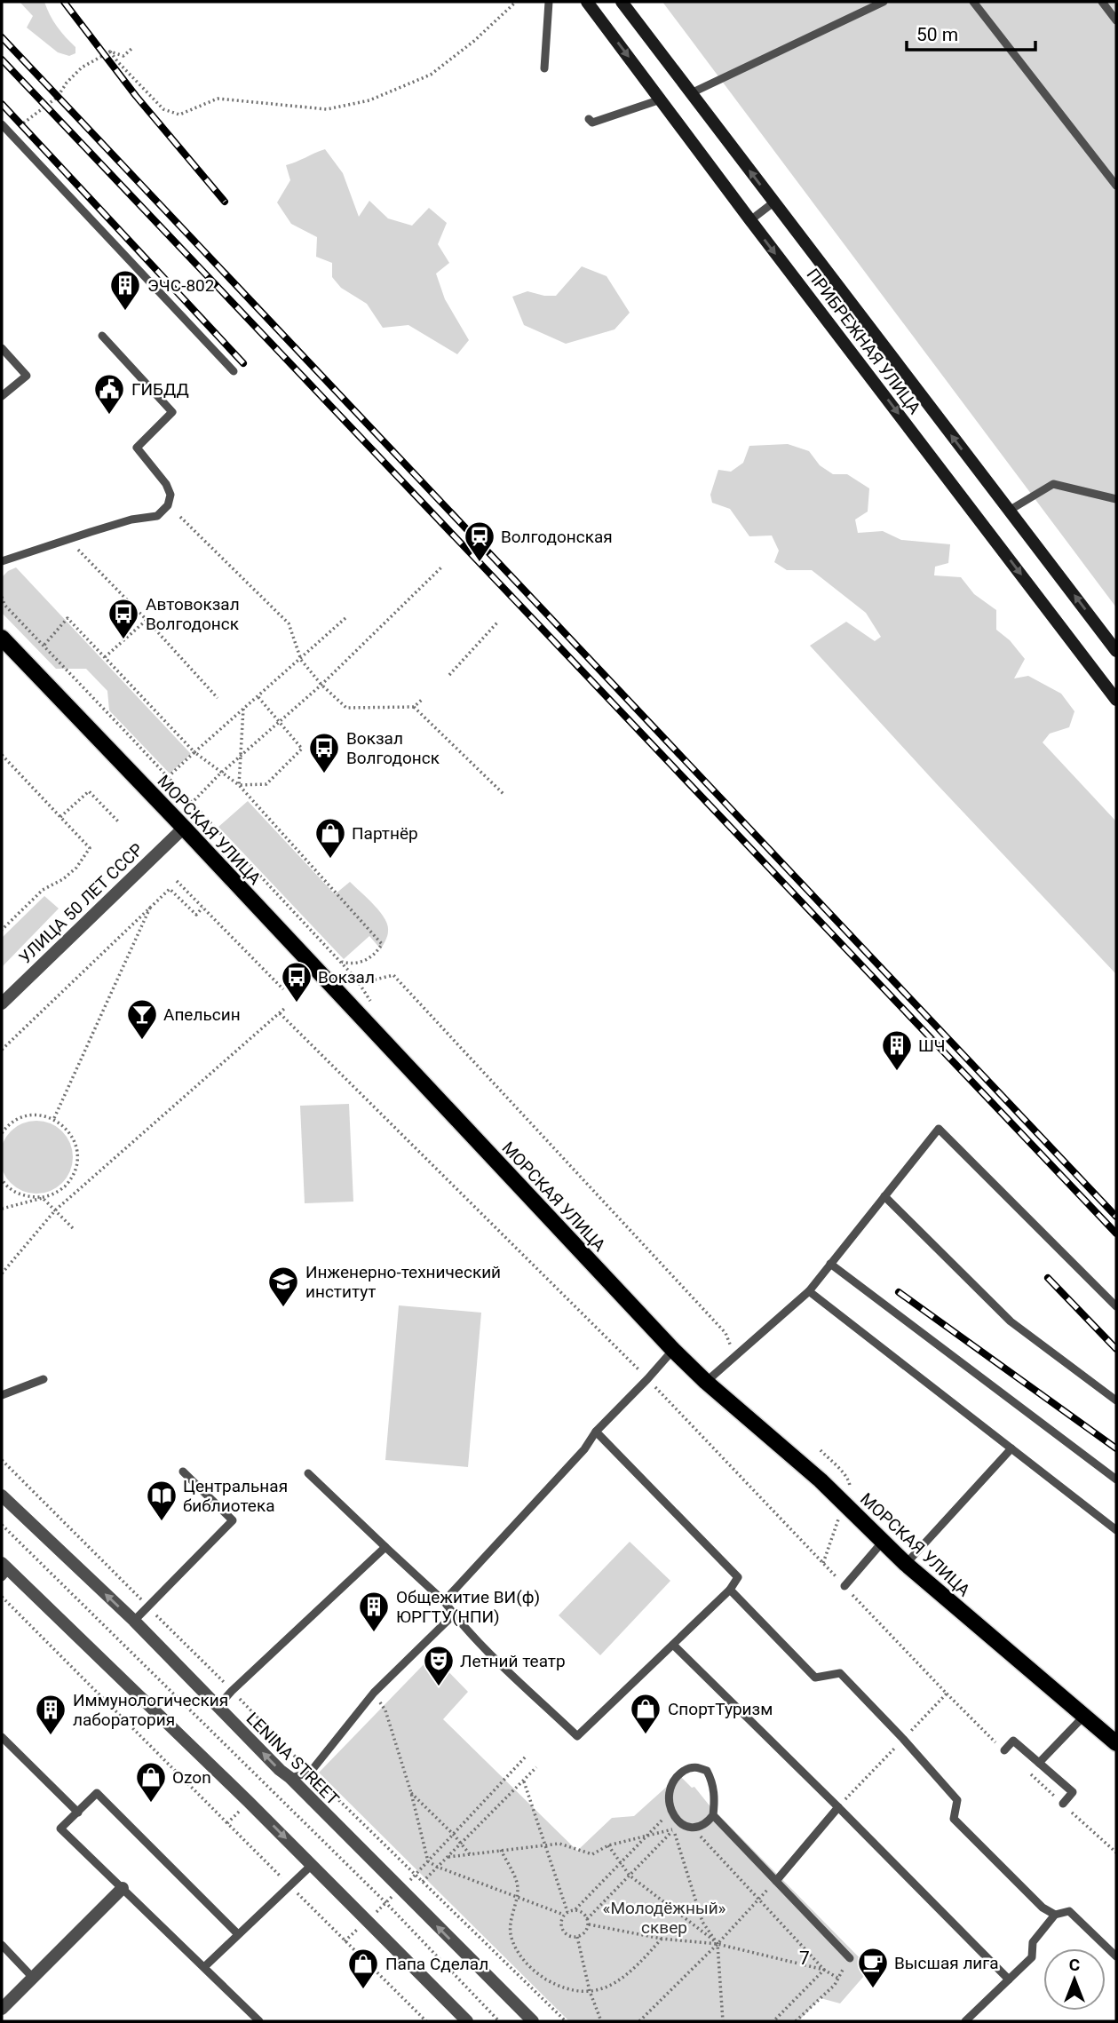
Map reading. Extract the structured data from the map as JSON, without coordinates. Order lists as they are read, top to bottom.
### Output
{
  "streets": {
    "main road": ["ПРИБРЕЖНАЯ УЛИЦА", "МОРСКАЯ УЛИЦА"],
    "street": ["УЛИЦА 50 ЛЕТ СССР", "LENINA STREET"]
  },
  "crossings": [
    ["МОРСКАЯ УЛИЦА", "УЛИЦА 50 ЛЕТ СССР"]
  ],
  "districts": ["7"],
  "parks": ["«Молодёжный» сквер"],
  "places": {
    "building": [
      "ЭЧС-802",
      "ШЧ",
      "Общежитие ВИ(ф) ЮРГТУ(НПИ)",
      "Иммунологическия лаборатория"
    ],
    "public building": ["ГИБДД"],
    "station": ["Волгодонская"],
    "bus stop": ["Автовокзал Волгодонск", "Вокзал Волгодонск", "Вокзал"],
    "shop": [
      "Партнёр",
      "СпортТуризм",
      "Ozon",
      "Папа Сделал"
    ],
    "bar": ["Апельсин"],
    "school or university": ["Инженерно-технический институт"],
    "library": ["Центральная библиотека"],
    "theatre": ["Летний театр"],
    "cafe": ["Высшая лига"]
  },
  "scale_bar": "50 m",
  "north": "top"
}
